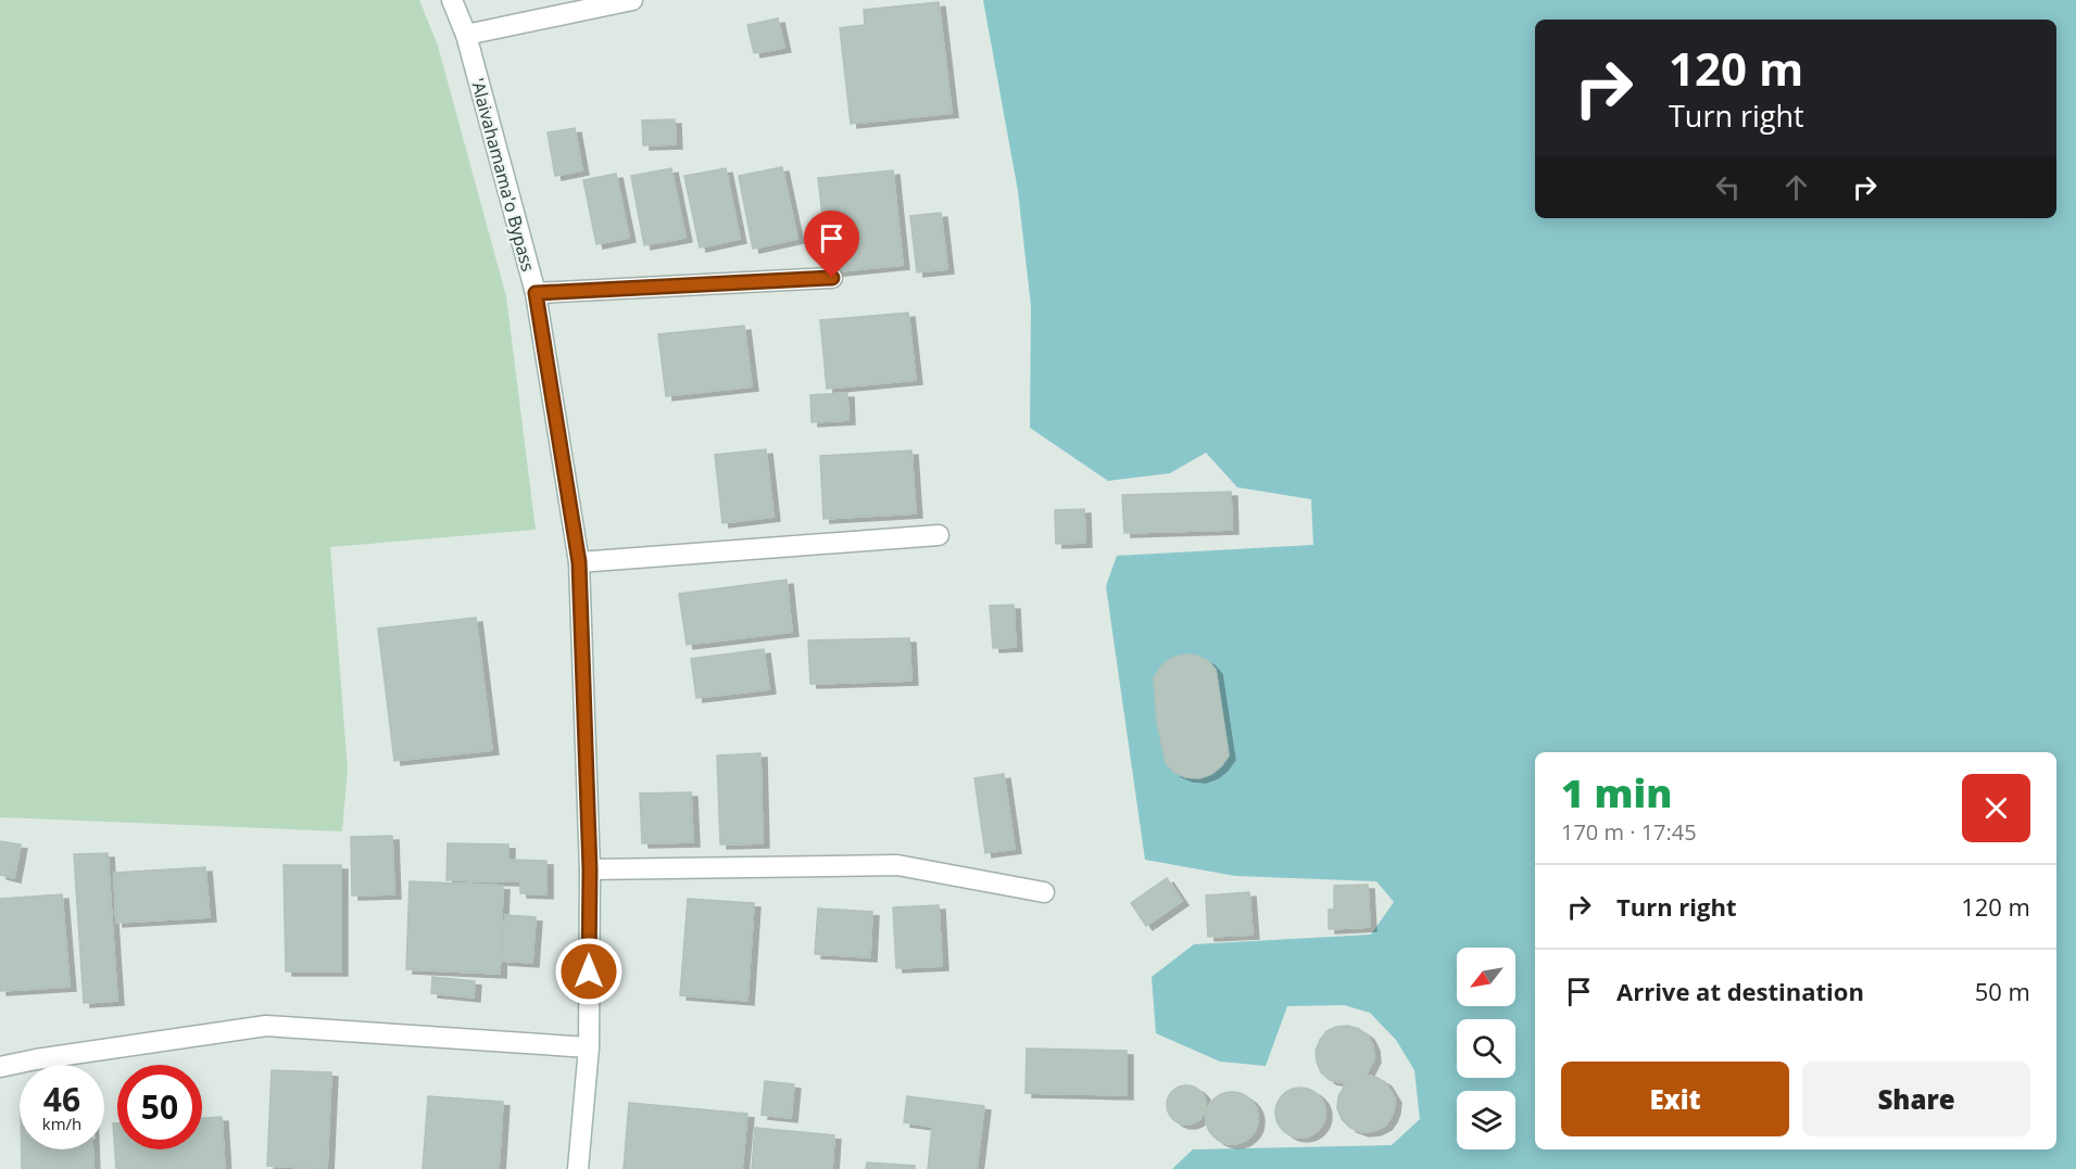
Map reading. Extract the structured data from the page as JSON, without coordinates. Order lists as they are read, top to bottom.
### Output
{
  "streets": {
    "street": ["'Alaivahamama'o Bypass"]
  },
  "north": "bottom left",
  "page": {
    "turn": ["120 m", "Turn right"],
    "heading": ["1 min", "170 m · 17:45"],
    "list": [
      {
        "name": "Turn right",
        "value": "120 m"
      },
      {
        "name": "Arrive at destination",
        "value": "50 m"
      }
    ],
    "buttons": ["Exit", "Share"],
    "speed": "46 km/h",
    "limit": "50"
  }
}
